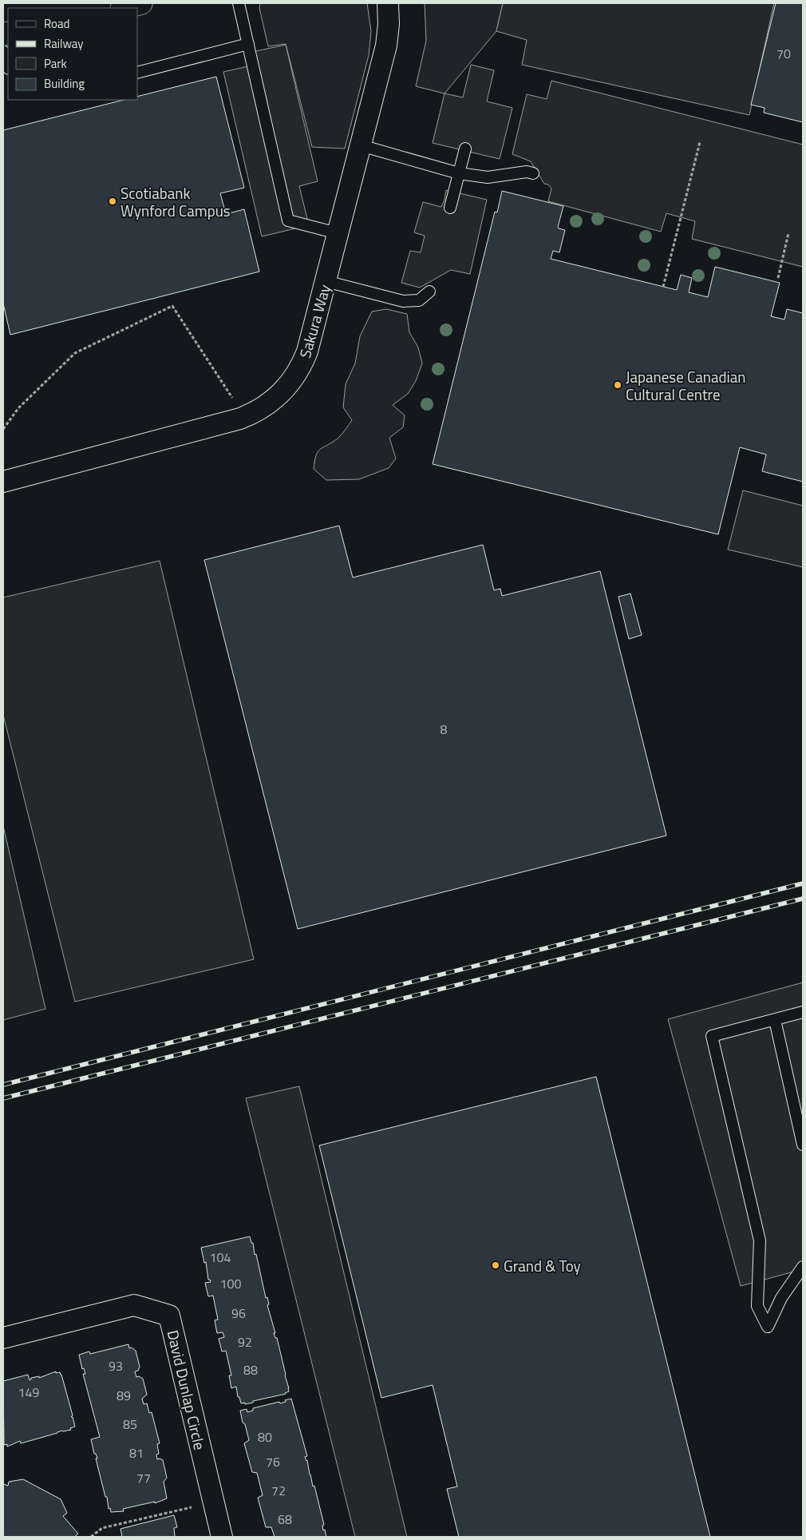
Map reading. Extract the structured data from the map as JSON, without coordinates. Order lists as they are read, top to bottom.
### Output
{
  "streets": {
    "street": ["Sakura Way", "David Dunlap Circle"]
  },
  "places": ["Scotiabank Wynford Campus", "Japanese Canadian Cultural Centre", "Grand & Toy"],
  "house_numbers": [
    "70",
    "8",
    "104",
    "100",
    "96",
    "92",
    "93",
    "88",
    "149",
    "89",
    "85",
    "80",
    "81",
    "76",
    "77",
    "72",
    "68"
  ],
  "legend": [
    "Road",
    "Railway",
    "Park",
    "Building"
  ]
}
